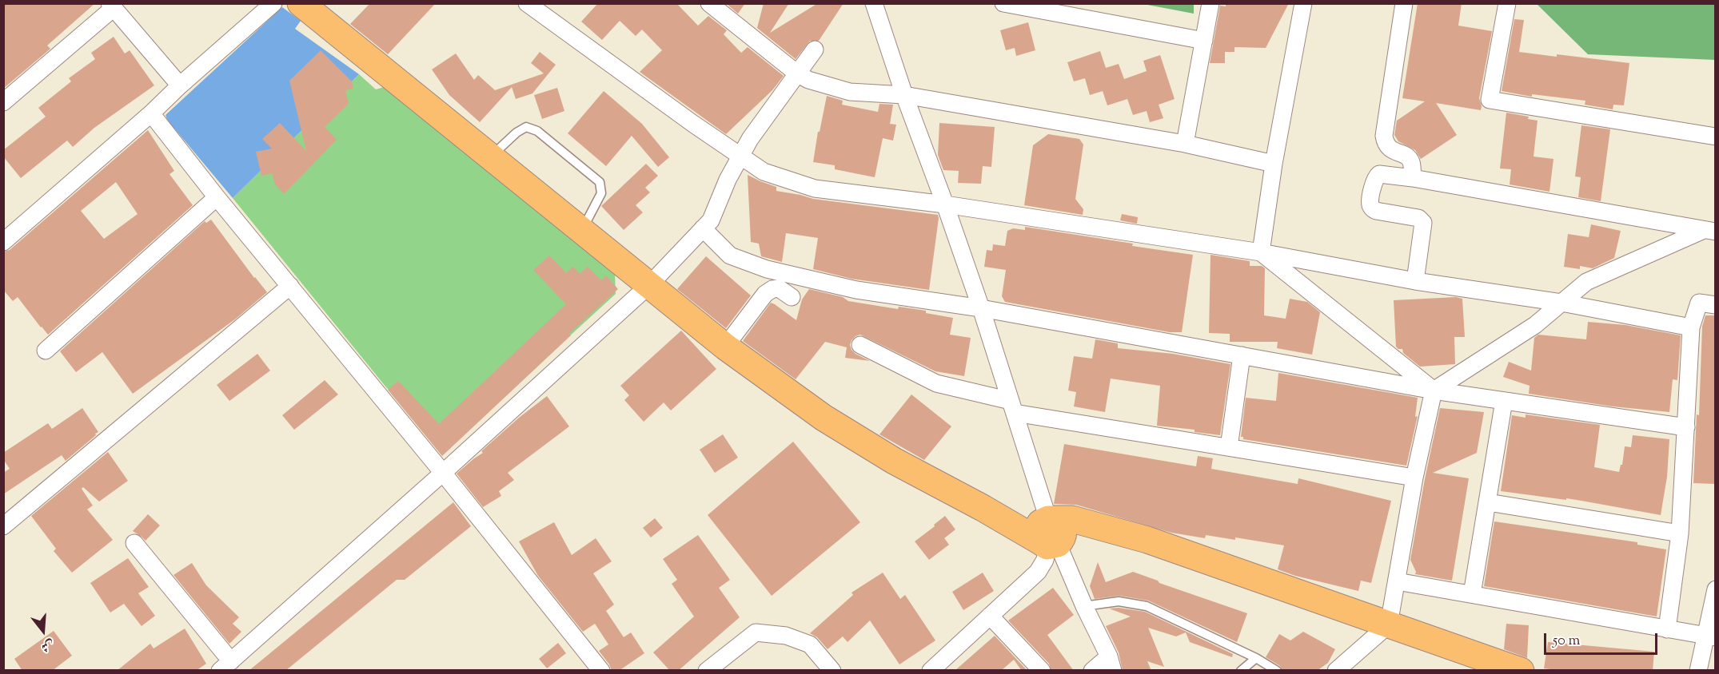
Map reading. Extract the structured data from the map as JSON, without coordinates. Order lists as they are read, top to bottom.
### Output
{
  "scale_bar": "50 m",
  "north": "bottom"
}
